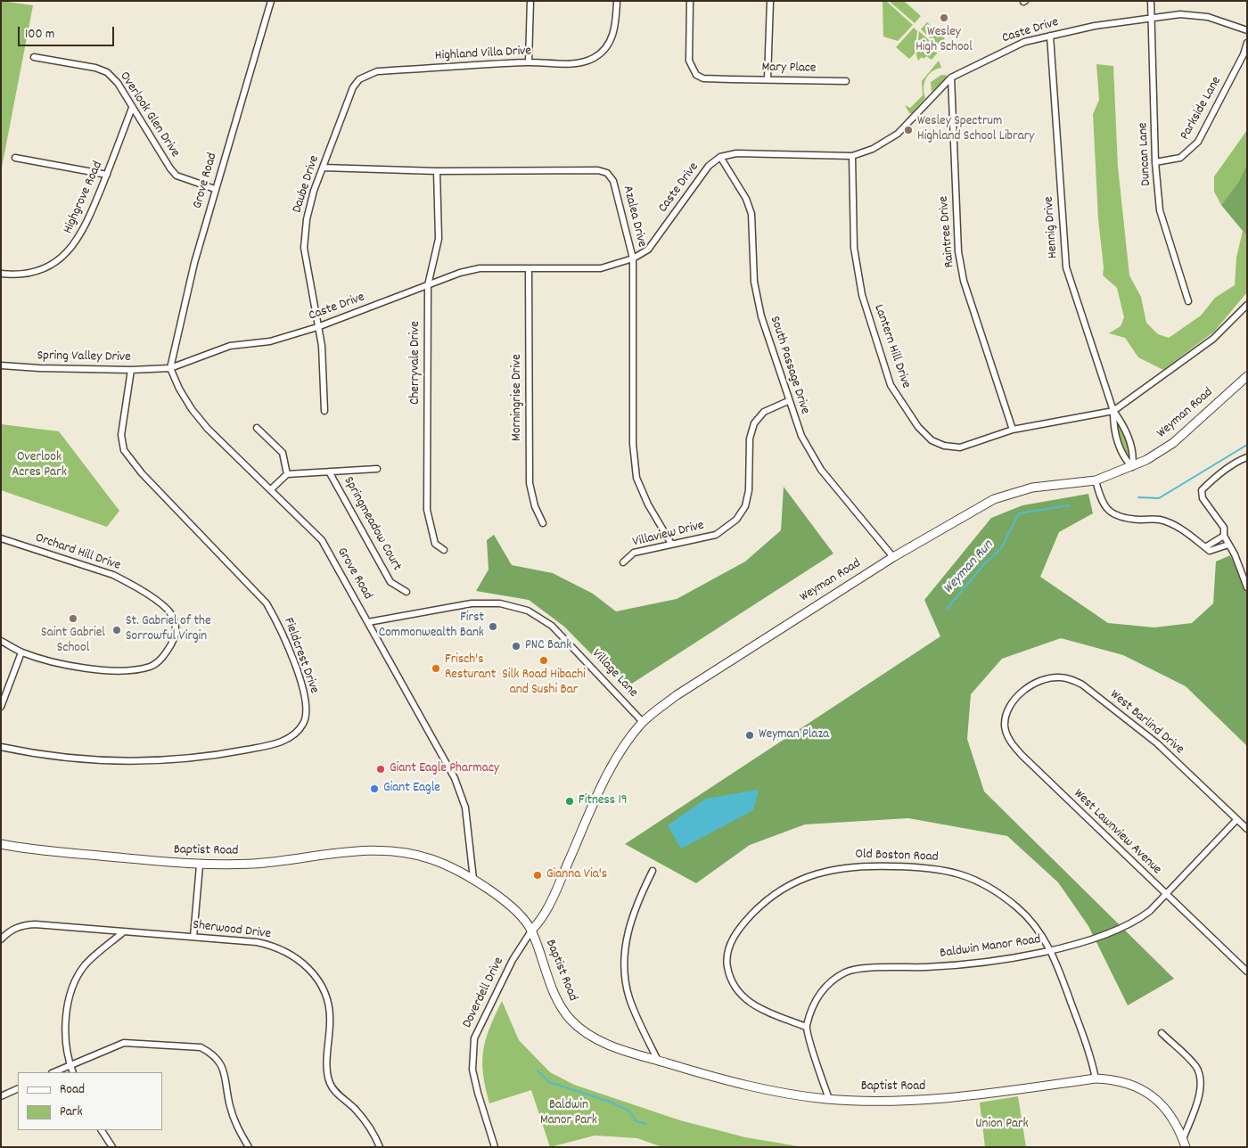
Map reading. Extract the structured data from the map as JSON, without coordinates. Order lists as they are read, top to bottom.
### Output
{
  "streets": {
    "main road": ["Weyman Road", "Baptist Road"],
    "street": [
      "Caste Drive",
      "Highland Villa Drive",
      "Mary Place",
      "Parkside Lane",
      "Overlook Glen Drive",
      "Duncan Lane",
      "Grove Road",
      "Daube Drive",
      "Highgrove Road",
      "Azalea Drive",
      "Hennig Drive",
      "Raintree Drive",
      "Lantern Hill Drive",
      "Spring Valley Drive",
      "Cherryvale Drive",
      "South Passage Drive",
      "Morningrise Drive",
      "Springmeadow Court",
      "Villaview Drive",
      "Orchard Hill Drive",
      "Fieldcrest Drive",
      "Village Lane",
      "West Barlind Drive",
      "West Lawnview Avenue",
      "Old Boston Road",
      "Sherwood Drive",
      "Baldwin Manor Road",
      "Doverdell Drive"
    ]
  },
  "crossings": [
    ["Caste Drive", "Duncan Lane"],
    ["Caste Drive", "Grove Road"],
    ["Caste Drive", "Daube Drive"],
    ["Caste Drive", "Azalea Drive"],
    ["Caste Drive", "Hennig Drive"],
    ["Caste Drive", "Raintree Drive"],
    ["Caste Drive", "Lantern Hill Drive"],
    ["Caste Drive", "Spring Valley Drive"],
    ["Caste Drive", "Cherryvale Drive"],
    ["Caste Drive", "South Passage Drive"],
    ["Caste Drive", "Morningrise Drive"],
    ["Highland Villa Drive", "Daube Drive"],
    ["Parkside Lane", "Duncan Lane"],
    ["Overlook Glen Drive", "Grove Road"],
    ["Overlook Glen Drive", "Highgrove Road"],
    ["Grove Road", "Spring Valley Drive"],
    ["Grove Road", "Village Lane"],
    ["Grove Road", "Baptist Road"],
    ["Daube Drive", "Azalea Drive"],
    ["Azalea Drive", "Cherryvale Drive"],
    ["Azalea Drive", "Villaview Drive"],
    ["Hennig Drive", "Lantern Hill Drive"],
    ["Hennig Drive", "Weyman Road"],
    ["Raintree Drive", "Lantern Hill Drive"],
    ["Spring Valley Drive", "Fieldcrest Drive"],
    ["South Passage Drive", "Weyman Road"],
    ["South Passage Drive", "Villaview Drive"],
    ["Weyman Road", "Village Lane"],
    ["Weyman Road", "Baptist Road"],
    ["Weyman Road", "Doverdell Drive"],
    ["West Barlind Drive", "West Lawnview Avenue"],
    ["West Barlind Drive", "Baldwin Manor Road"],
    ["West Lawnview Avenue", "Baldwin Manor Road"],
    ["Baptist Road", "Old Boston Road"],
    ["Baptist Road", "Doverdell Drive"],
    ["Old Boston Road", "Baldwin Manor Road"]
  ],
  "water": ["Weyman Run"],
  "parks": ["Overlook Acres Park", "Baldwin Manor Park", "Union Park"],
  "places": [
    "Wesley High School",
    "Wesley Spectrum Highland School Library",
    "Saint Gabriel School",
    "First Commonwealth Bank",
    "St. Gabriel of the Sorrowful Virgin",
    "PNC Bank",
    "Silk Road Hibachi and Sushi Bar",
    "Frisch's Resturant",
    "Weyman Plaza",
    "Giant Eagle Pharmacy",
    "Giant Eagle",
    "Fitness 19",
    "Gianna Via's"
  ],
  "legend": ["Road", "Park"],
  "scale_bar": "100 m"
}
